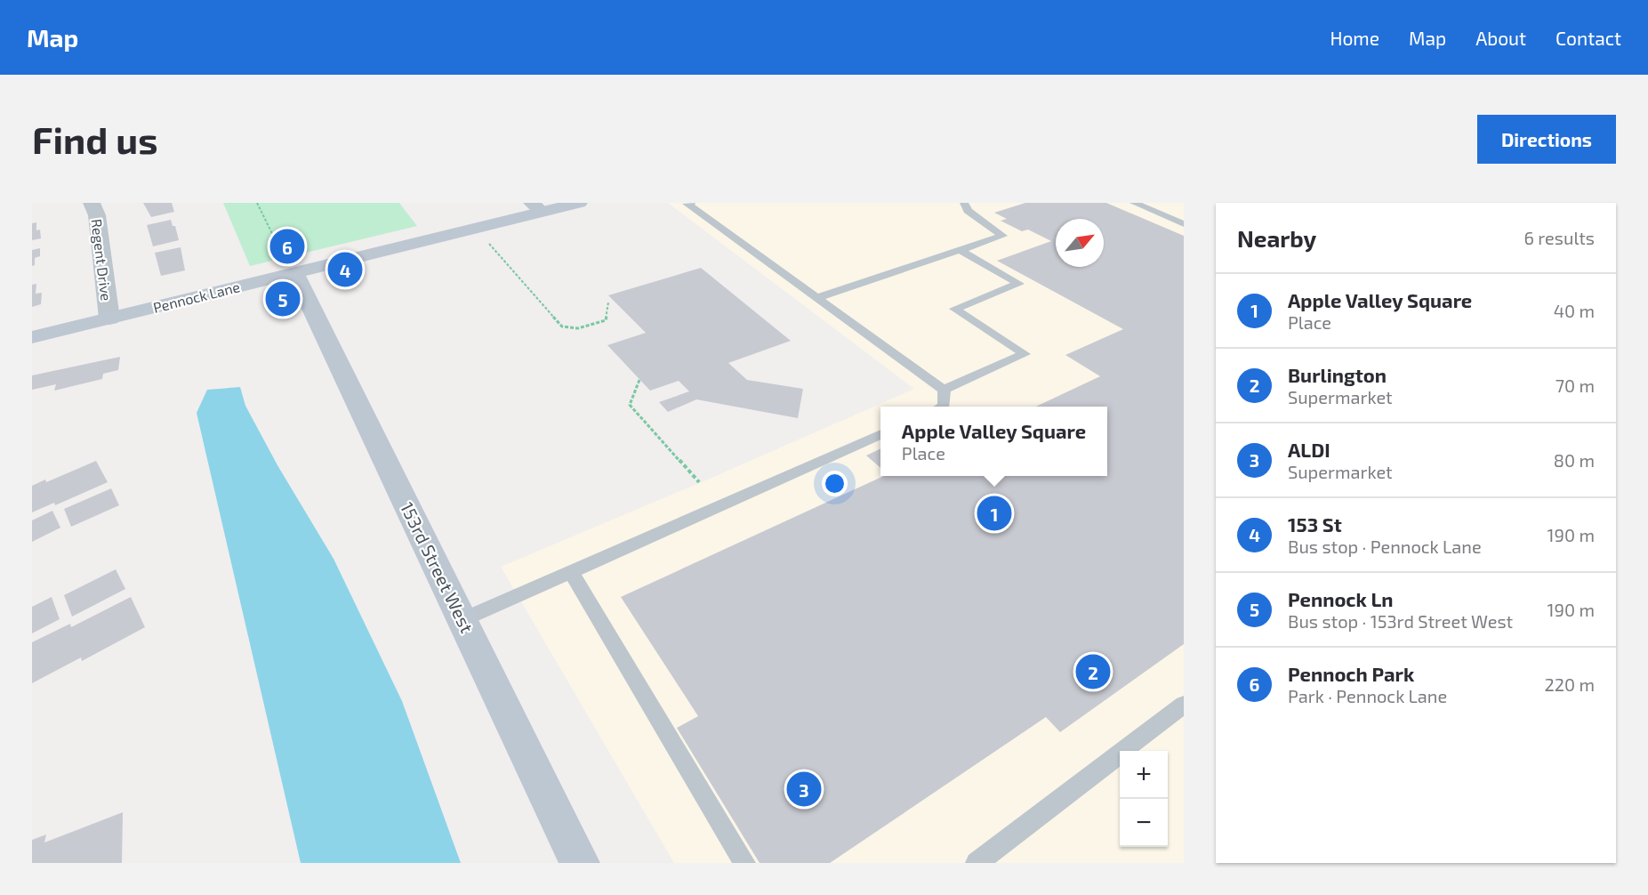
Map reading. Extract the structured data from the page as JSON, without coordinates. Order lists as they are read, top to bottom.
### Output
{
  "streets": {
    "street": ["Regent Drive", "Pennock Lane", "153rd Street West"]
  },
  "crossings": [
    ["Regent Drive", "Pennock Lane"],
    ["Pennock Lane", "153rd Street West"]
  ],
  "north": "top right",
  "page": {
    "header": "Map",
    "nav": [
      "Home",
      "Map",
      "About",
      "Contact"
    ],
    "buttons": "Directions",
    "title": "Find us",
    "heading": ["Nearby", "6 results"],
    "pins": [
      "6",
      "4",
      "5",
      "1",
      "2",
      "3"
    ],
    "list": [
      {
        "mark": "1",
        "name": "Apple Valley Square",
        "note": "Place",
        "value": "40 m"
      },
      {
        "mark": "2",
        "name": "Burlington",
        "note": "Supermarket",
        "value": "70 m"
      },
      {
        "mark": "3",
        "name": "ALDI",
        "note": "Supermarket",
        "value": "80 m"
      },
      {
        "mark": "4",
        "name": "153 St",
        "note": "Bus stop · Pennock Lane",
        "value": "190 m"
      },
      {
        "mark": "5",
        "name": "Pennock Ln",
        "note": "Bus stop · 153rd Street West",
        "value": "190 m"
      },
      {
        "mark": "6",
        "name": "Pennoch Park",
        "note": "Park · Pennock Lane",
        "value": "220 m"
      }
    ],
    "popup": ["Apple Valley Square", "Place"],
    "map_buttons": ["+", "−"]
  }
}
